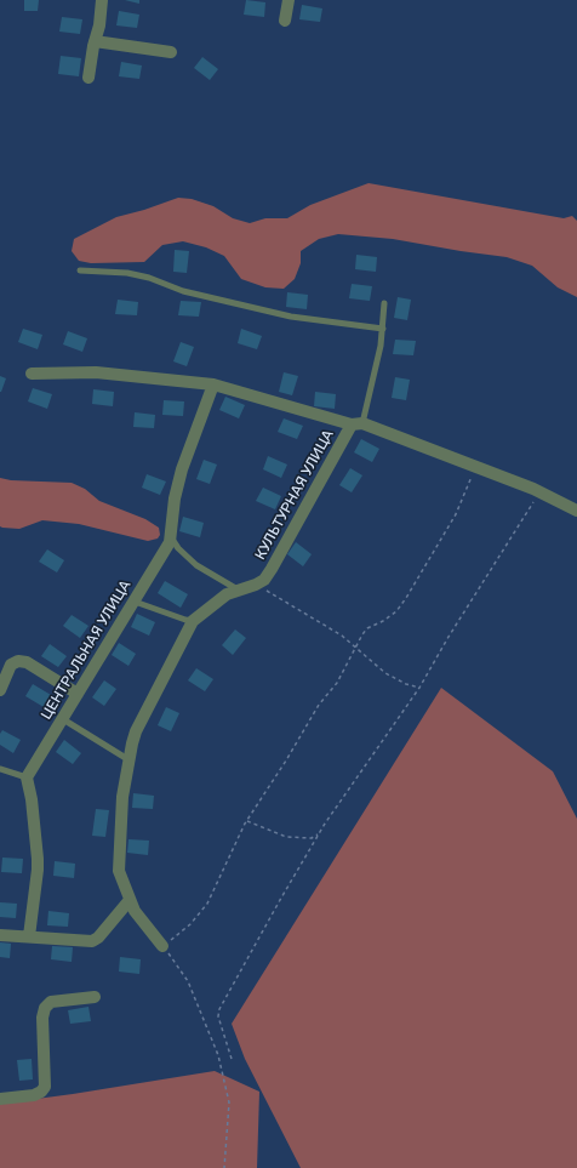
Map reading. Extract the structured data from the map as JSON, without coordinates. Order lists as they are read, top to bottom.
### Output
{
  "streets": {
    "street": ["КУЛЬТУРНАЯ УЛИЦА", "ЦЕНТРАЛЬНАЯ УЛИЦА"]
  }
}
